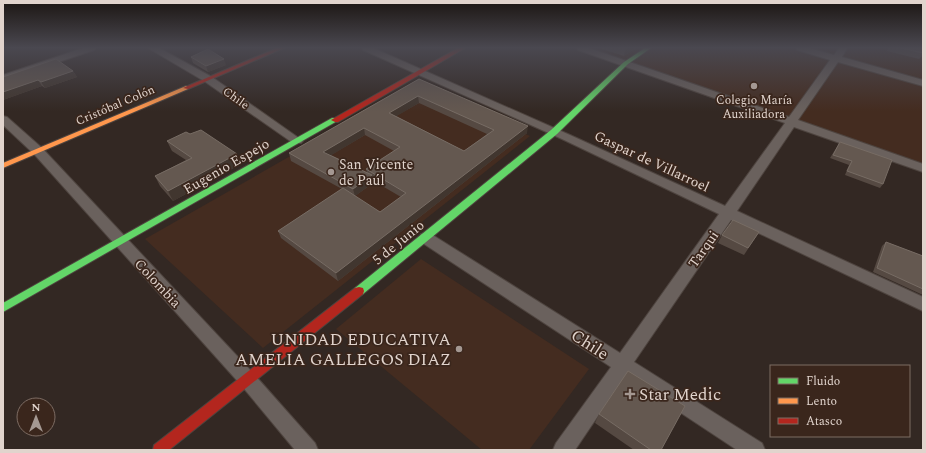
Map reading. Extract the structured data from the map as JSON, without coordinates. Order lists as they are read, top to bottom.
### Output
{
  "streets": {
    "street": [
      "Chile",
      "Cristóbal Colón",
      "Gaspar de Villarroel",
      "Eugenio Espejo",
      "5 de Junio",
      "Tarqui",
      "Colombia"
    ]
  },
  "crossings": [
    ["Chile", "Cristóbal Colón"],
    ["Chile", "Eugenio Espejo"],
    ["Chile", "5 de Junio"],
    ["Chile", "Tarqui"],
    ["Cristóbal Colón", "Colombia"],
    ["Gaspar de Villarroel", "Eugenio Espejo"],
    ["Gaspar de Villarroel", "5 de Junio"],
    ["Gaspar de Villarroel", "Tarqui"],
    ["Eugenio Espejo", "Colombia"],
    ["5 de Junio", "Colombia"]
  ],
  "places": {
    "other": ["Colegio María Auxiliadora", "San Vicente de Paúl", "UNIDAD EDUCATIVA AMELIA GALLEGOS DIAZ"],
    "health": ["Star Medic"]
  },
  "legend": ["Fluido", "Lento", "Atasco"],
  "north": "top"
}
